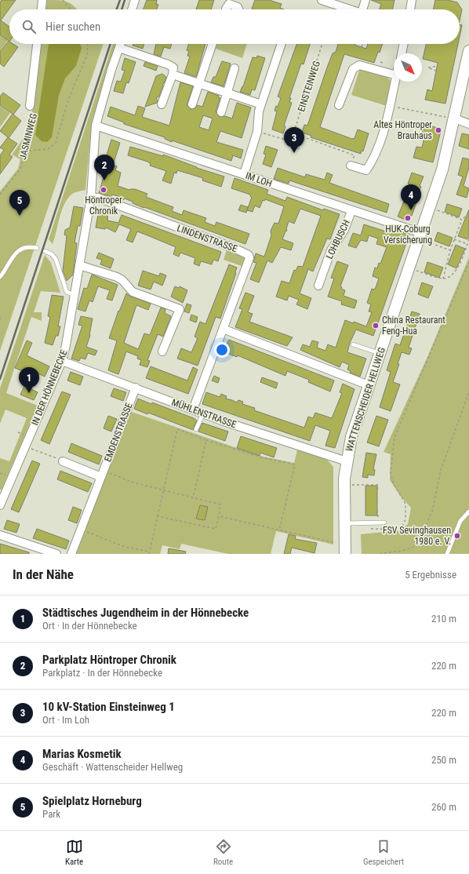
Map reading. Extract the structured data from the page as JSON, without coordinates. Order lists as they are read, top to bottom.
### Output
{
  "streets": {
    "main road": ["WATTENSCHEIDER HELLWEG"],
    "street": [
      "JASMINWEG",
      "IM LOH",
      "LINDENSTRASSE",
      "LOHBUSCH",
      "IN DER HÖNNEBECKE",
      "MÜHLENSTRASSE",
      "EMDENSTRASSE"
    ],
    "path": ["EINSTEINWEG"]
  },
  "crossings": [
    ["IM LOH", "LOHBUSCH"],
    ["IM LOH", "IN DER HÖNNEBECKE"],
    ["IM LOH", "WATTENSCHEIDER HELLWEG"],
    ["LINDENSTRASSE", "IN DER HÖNNEBECKE"],
    ["LINDENSTRASSE", "MÜHLENSTRASSE"],
    ["IN DER HÖNNEBECKE", "MÜHLENSTRASSE"],
    ["WATTENSCHEIDER HELLWEG", "MÜHLENSTRASSE"],
    ["MÜHLENSTRASSE", "EMDENSTRASSE"]
  ],
  "places": [
    "Altes Höntroper Brauhaus",
    "Höntroper Chronik",
    "HUK-Coburg Versicherung",
    "China Restaurant Feng-Hua",
    "FSV Sevinghausen 1980 e. V."
  ],
  "north": "bottom right",
  "page": {
    "search": "Hier suchen",
    "pins": [
      "3",
      "2",
      "4",
      "5",
      "1"
    ],
    "heading": ["In der Nähe", "5 Ergebnisse"],
    "list": [
      {
        "mark": "1",
        "name": "Städtisches Jugendheim in der Hönnebecke",
        "note": "Ort · In der Hönnebecke",
        "value": "210 m"
      },
      {
        "mark": "2",
        "name": "Parkplatz Höntroper Chronik",
        "note": "Parkplatz · In der Hönnebecke",
        "value": "220 m"
      },
      {
        "mark": "3",
        "name": "10 kV-Station Einsteinweg 1",
        "note": "Ort · Im Loh",
        "value": "220 m"
      },
      {
        "mark": "4",
        "name": "Marias Kosmetik",
        "note": "Geschäft · Wattenscheider Hellweg",
        "value": "250 m"
      },
      {
        "mark": "5",
        "name": "Spielplatz Horneburg",
        "note": "Park",
        "value": "260 m"
      }
    ],
    "nav": ["Karte", "Route", "Gespeichert"]
  }
}
